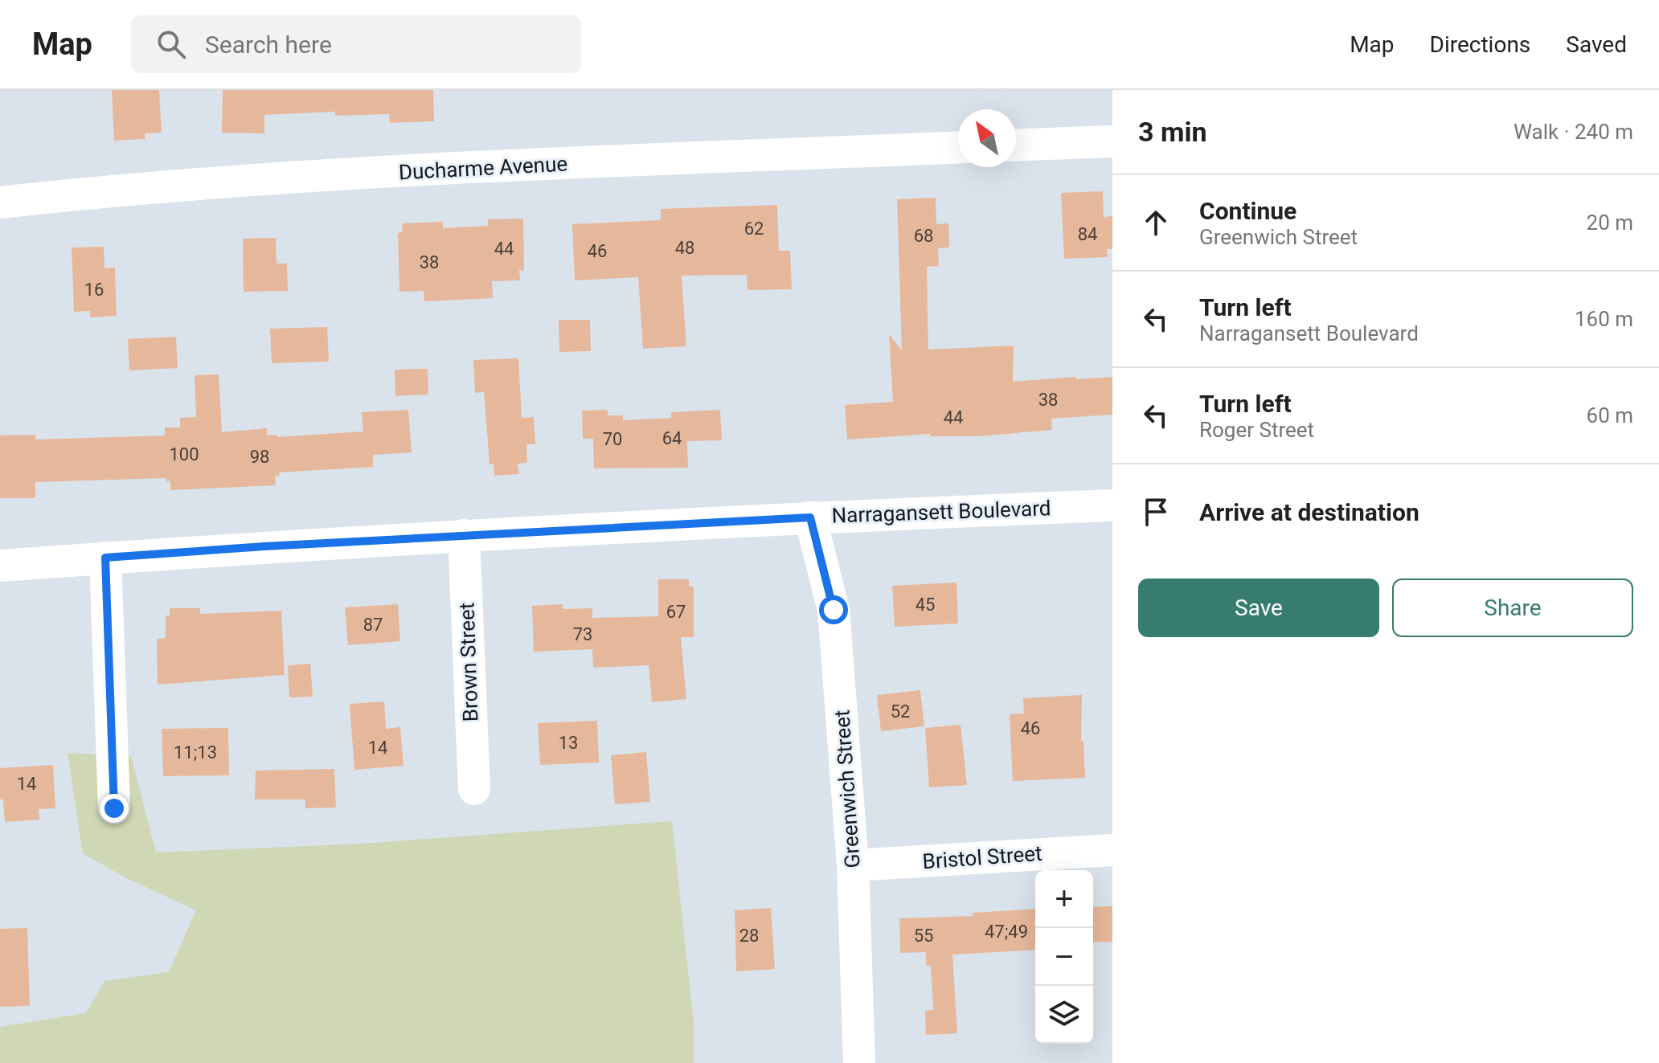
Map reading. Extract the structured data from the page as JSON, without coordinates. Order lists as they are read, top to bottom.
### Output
{
  "streets": {
    "street": [
      "Ducharme Avenue",
      "Narragansett Boulevard",
      "Brown Street",
      "Greenwich Street",
      "Bristol Street"
    ]
  },
  "crossings": [
    ["Narragansett Boulevard", "Brown Street"],
    ["Narragansett Boulevard", "Greenwich Street"],
    ["Greenwich Street", "Bristol Street"]
  ],
  "house_numbers": [
    "62",
    "84",
    "68",
    "48",
    "44",
    "46",
    "38",
    "16",
    "38",
    "44",
    "64",
    "70",
    "100",
    "98",
    "45",
    "67",
    "87",
    "73",
    "52",
    "46",
    "13",
    "14",
    "11;13",
    "14",
    "47;49",
    "28",
    "55"
  ],
  "north": "top left",
  "page": {
    "header": "Map",
    "search": "Search here",
    "nav": ["Map", "Directions", "Saved"],
    "heading": ["3 min", "Walk · 240 m"],
    "list": [
      ["Continue", "Greenwich Street", "20 m"],
      ["Turn left", "Narragansett Boulevard", "160 m"],
      ["Turn left", "Roger Street", "60 m"],
      "Arrive at destination"
    ],
    "buttons": ["Save", "Share"],
    "map_buttons": ["+", "−"]
  }
}
